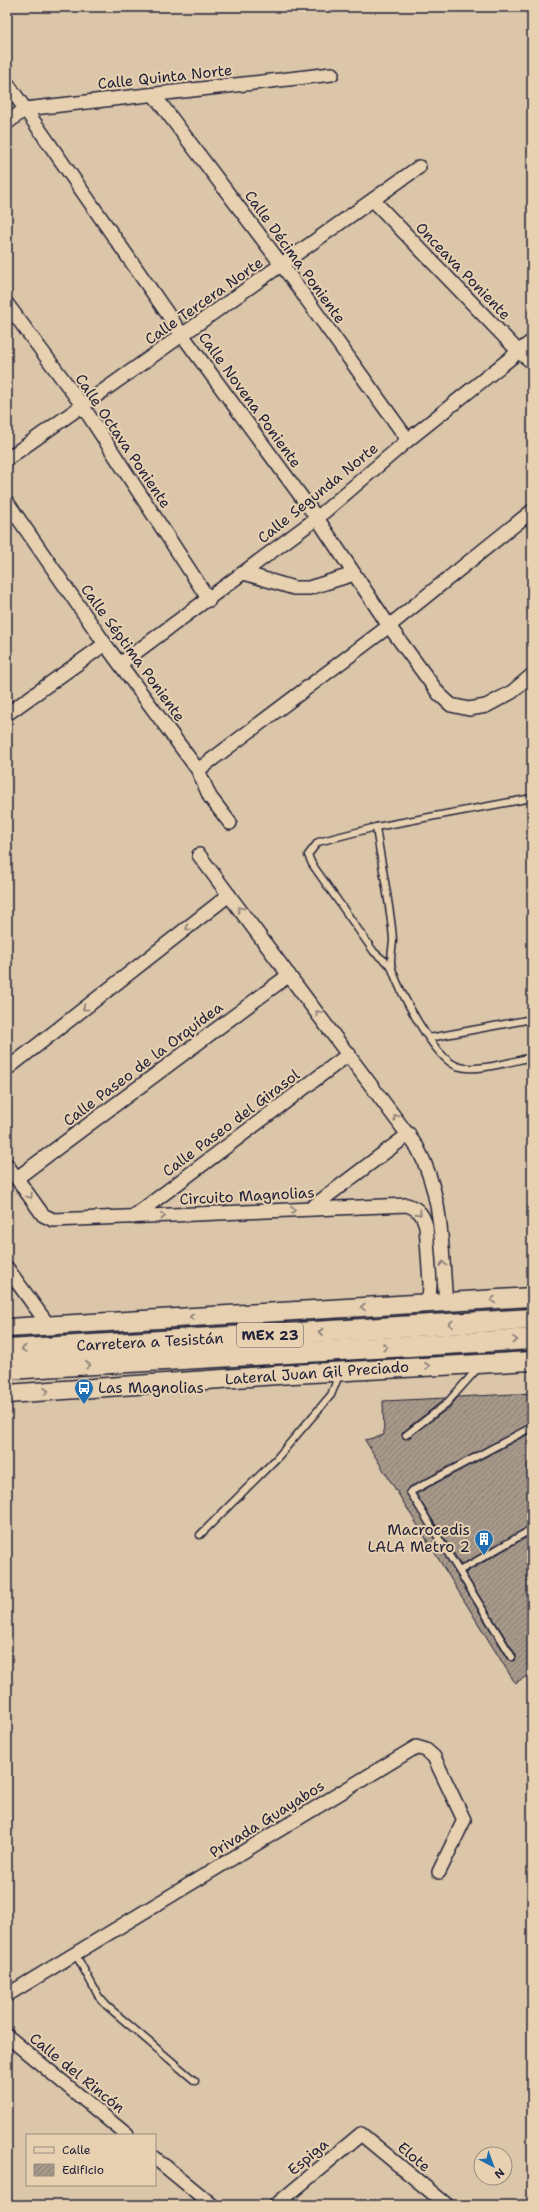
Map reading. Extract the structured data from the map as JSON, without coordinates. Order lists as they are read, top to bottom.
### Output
{
  "streets": {
    "main road": ["MEX 23", "Carretera a Tesistán", "Lateral Juan Gil Preciado"],
    "street": [
      "Calle Quinta Norte",
      "Calle Décima Poniente",
      "Onceava Poniente",
      "Calle Tercera Norte",
      "Calle Novena Poniente",
      "Calle Octava Poniente",
      "Calle Segunda Norte",
      "Calle Séptima Poniente",
      "Calle Paseo de la Orquídea",
      "Calle Paseo del Girasol",
      "Circuito Magnolias",
      "Privada Guayabos",
      "Calle del Rincón",
      "Espiga",
      "Elote"
    ]
  },
  "crossings": [
    ["Calle Quinta Norte", "Calle Décima Poniente"],
    ["Calle Quinta Norte", "Calle Novena Poniente"],
    ["Calle Décima Poniente", "Calle Tercera Norte"],
    ["Calle Décima Poniente", "Calle Segunda Norte"],
    ["Onceava Poniente", "Calle Tercera Norte"],
    ["Onceava Poniente", "Calle Segunda Norte"],
    ["Calle Tercera Norte", "Calle Novena Poniente"],
    ["Calle Tercera Norte", "Calle Octava Poniente"],
    ["Calle Novena Poniente", "Calle Segunda Norte"],
    ["Calle Octava Poniente", "Calle Segunda Norte"],
    ["Calle Segunda Norte", "Calle Séptima Poniente"],
    ["Calle Paseo de la Orquídea", "Circuito Magnolias"],
    ["Calle Paseo del Girasol", "Circuito Magnolias"],
    ["Espiga", "Elote"]
  ],
  "one_way": ["Circuito Magnolias"],
  "places": {
    "bus stop": ["Las Magnolias"],
    "building": ["Macrocedis LALA Metro 2"]
  },
  "legend": ["Calle", "Edificio"],
  "north": "bottom right"
}
